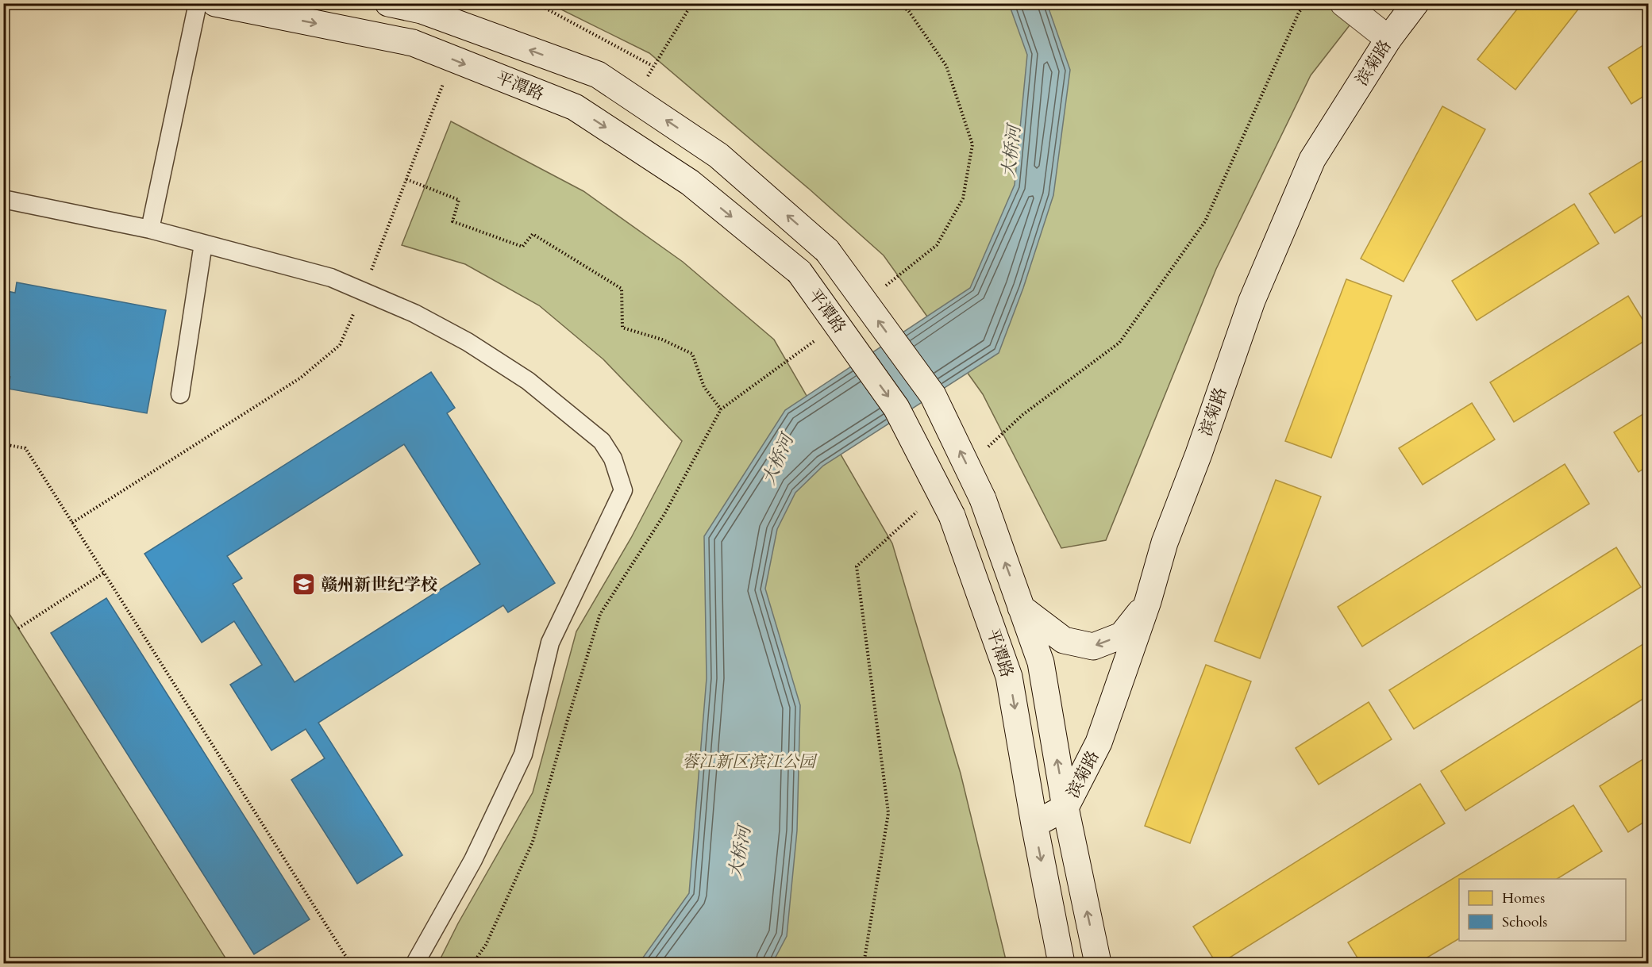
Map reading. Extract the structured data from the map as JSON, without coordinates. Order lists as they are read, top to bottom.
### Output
{
  "streets": {
    "street": ["滨菊路", "平潭路"]
  },
  "crossings": [
    ["滨菊路", "平潭路"]
  ],
  "water": ["大桥河"],
  "parks": ["蓉江新区滨江公园"],
  "places": {
    "school or university": ["赣州新世纪学校"]
  },
  "legend": ["Homes", "Schools"]
}
